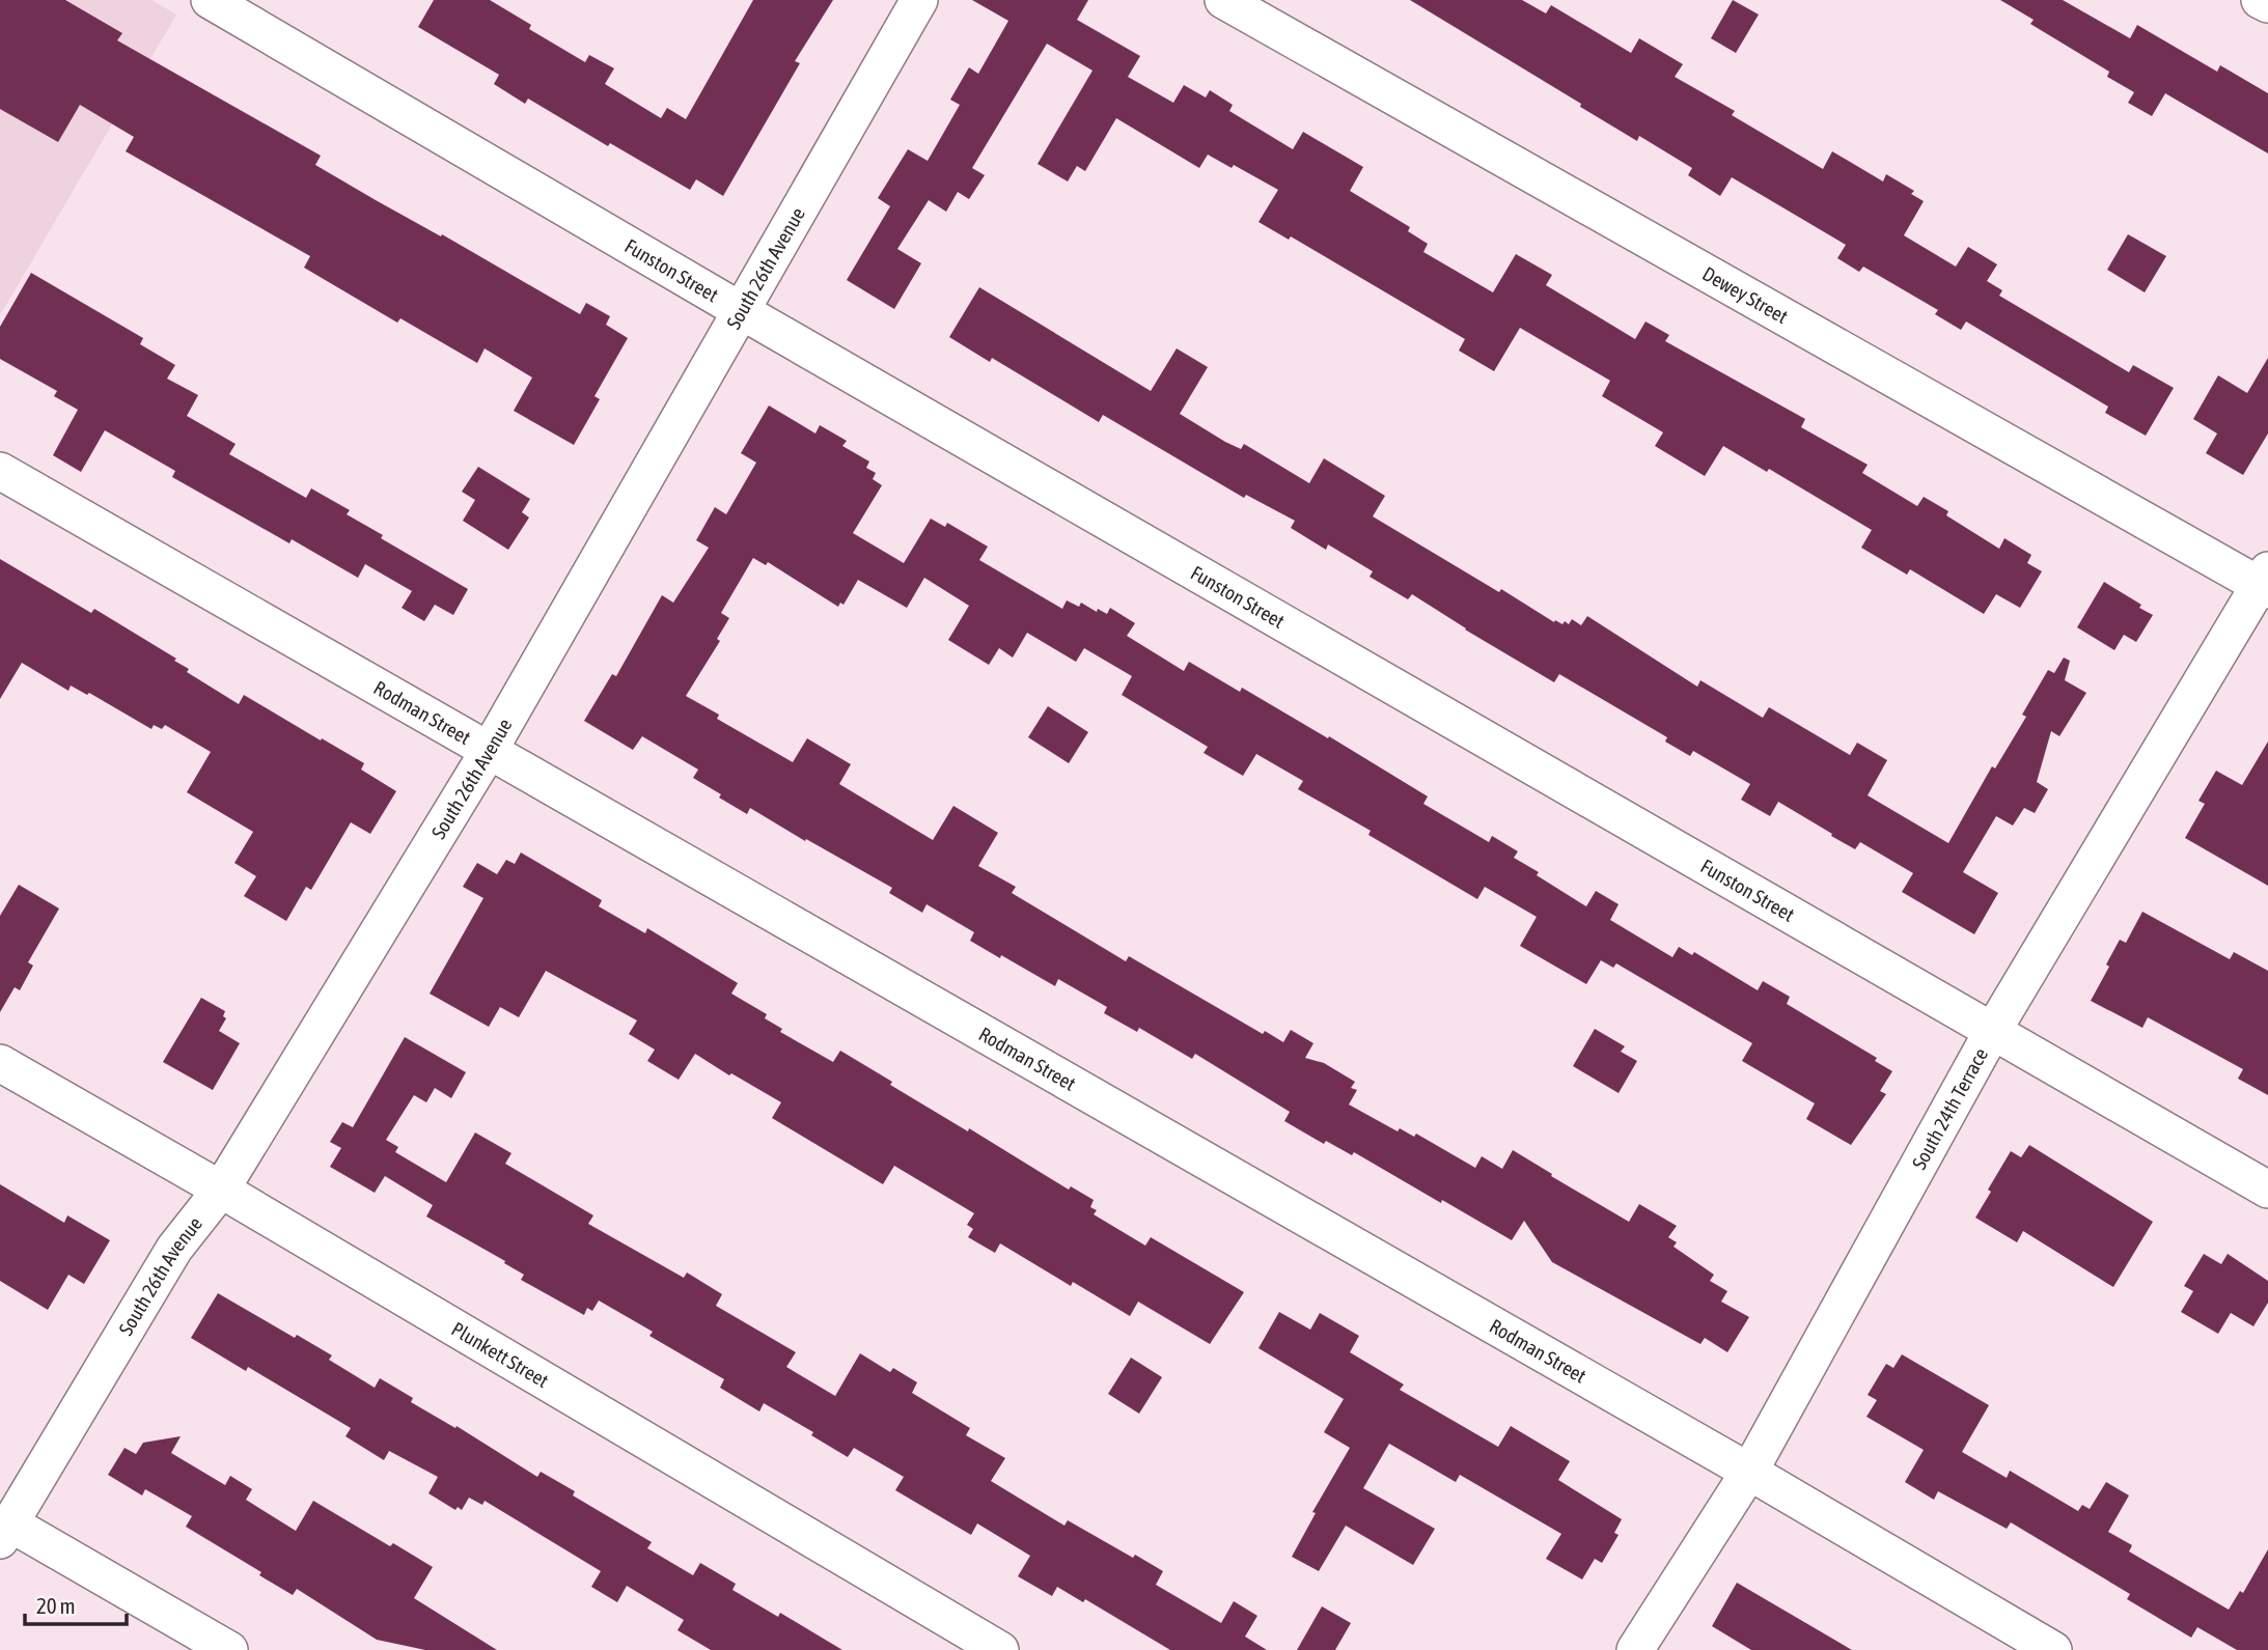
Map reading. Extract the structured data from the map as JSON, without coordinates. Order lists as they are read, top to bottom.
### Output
{
  "streets": {
    "street": [
      "South 26th Avenue",
      "Funston Street",
      "Dewey Street",
      "Rodman Street",
      "South 24th Terrace",
      "Plunkett Street"
    ]
  },
  "crossings": [
    ["South 26th Avenue", "Funston Street"],
    ["South 26th Avenue", "Rodman Street"],
    ["South 26th Avenue", "Plunkett Street"],
    ["Funston Street", "South 24th Terrace"],
    ["Dewey Street", "South 24th Terrace"],
    ["Rodman Street", "South 24th Terrace"]
  ],
  "scale_bar": "20 m"
}
